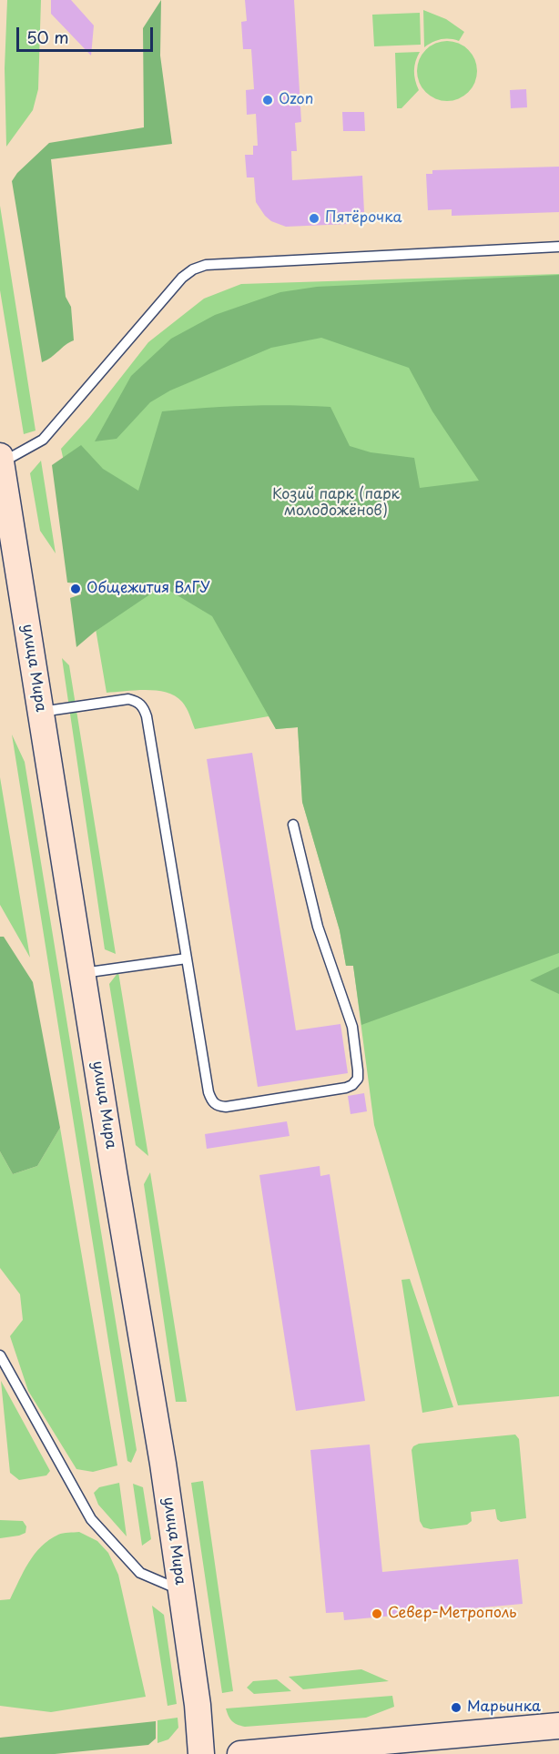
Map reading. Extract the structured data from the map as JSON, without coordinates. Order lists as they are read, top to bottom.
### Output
{
  "streets": {
    "main road": ["улица Мира"]
  },
  "parks": ["Козий парк (парк молодожёнов)"],
  "places": [
    "Ozon",
    "Пятёрочка",
    "Общежития ВлГУ",
    "Север-Метрополь",
    "Марьинка"
  ],
  "scale_bar": "50 m"
}
